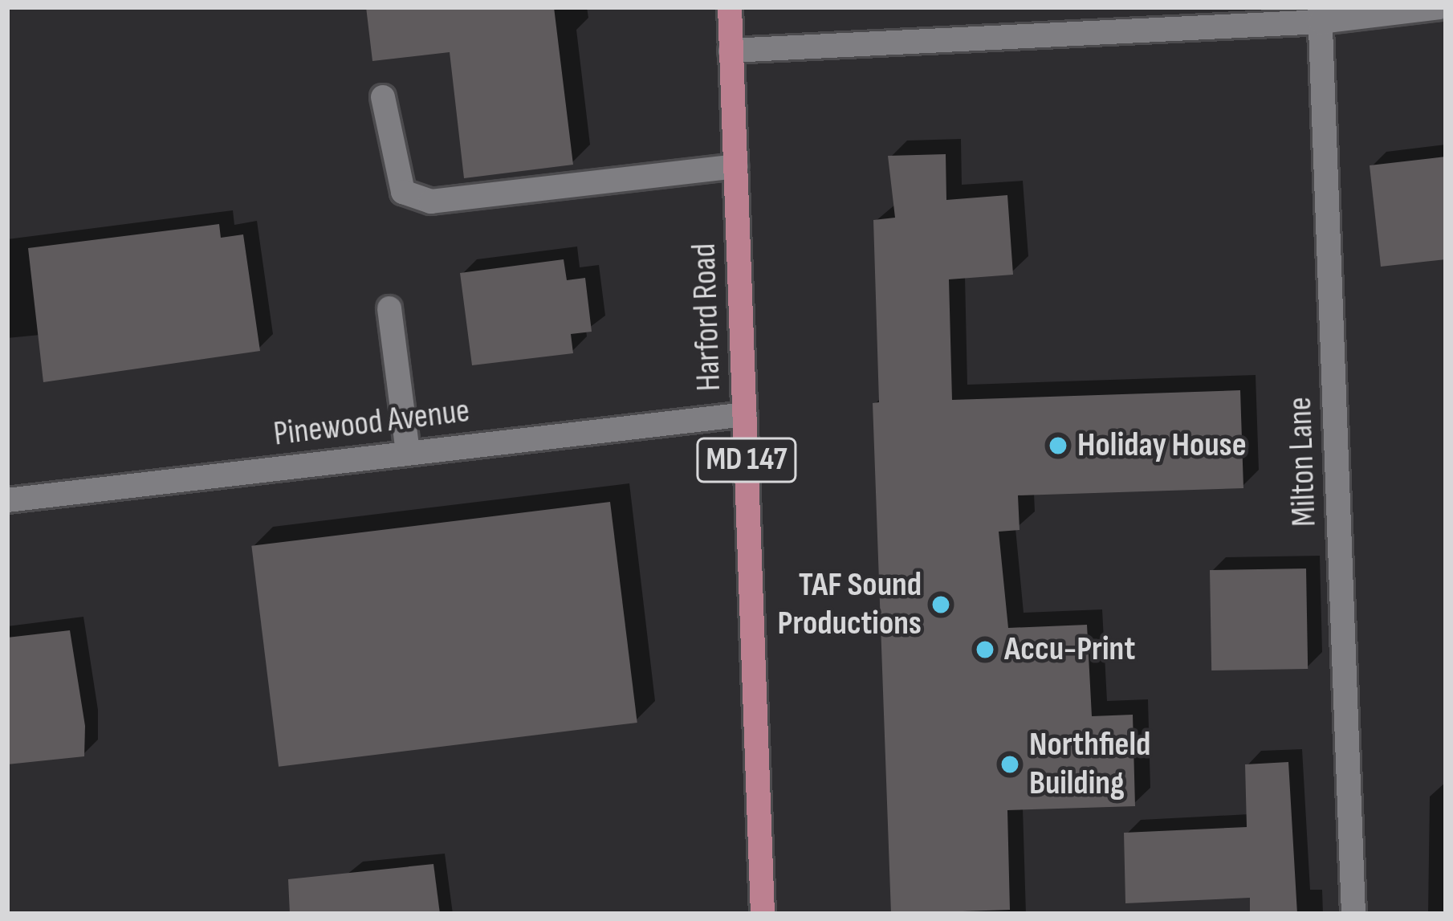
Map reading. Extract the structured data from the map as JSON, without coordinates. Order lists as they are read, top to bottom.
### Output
{
  "streets": {
    "main road": ["Harford Road", "MD 147"],
    "street": ["Pinewood Avenue", "Milton Lane"]
  },
  "crossings": [
    ["Harford Road", "Pinewood Avenue"]
  ],
  "places": [
    "Holiday House",
    "TAF Sound Productions",
    "Accu-Print",
    "Northfield Building"
  ]
}
